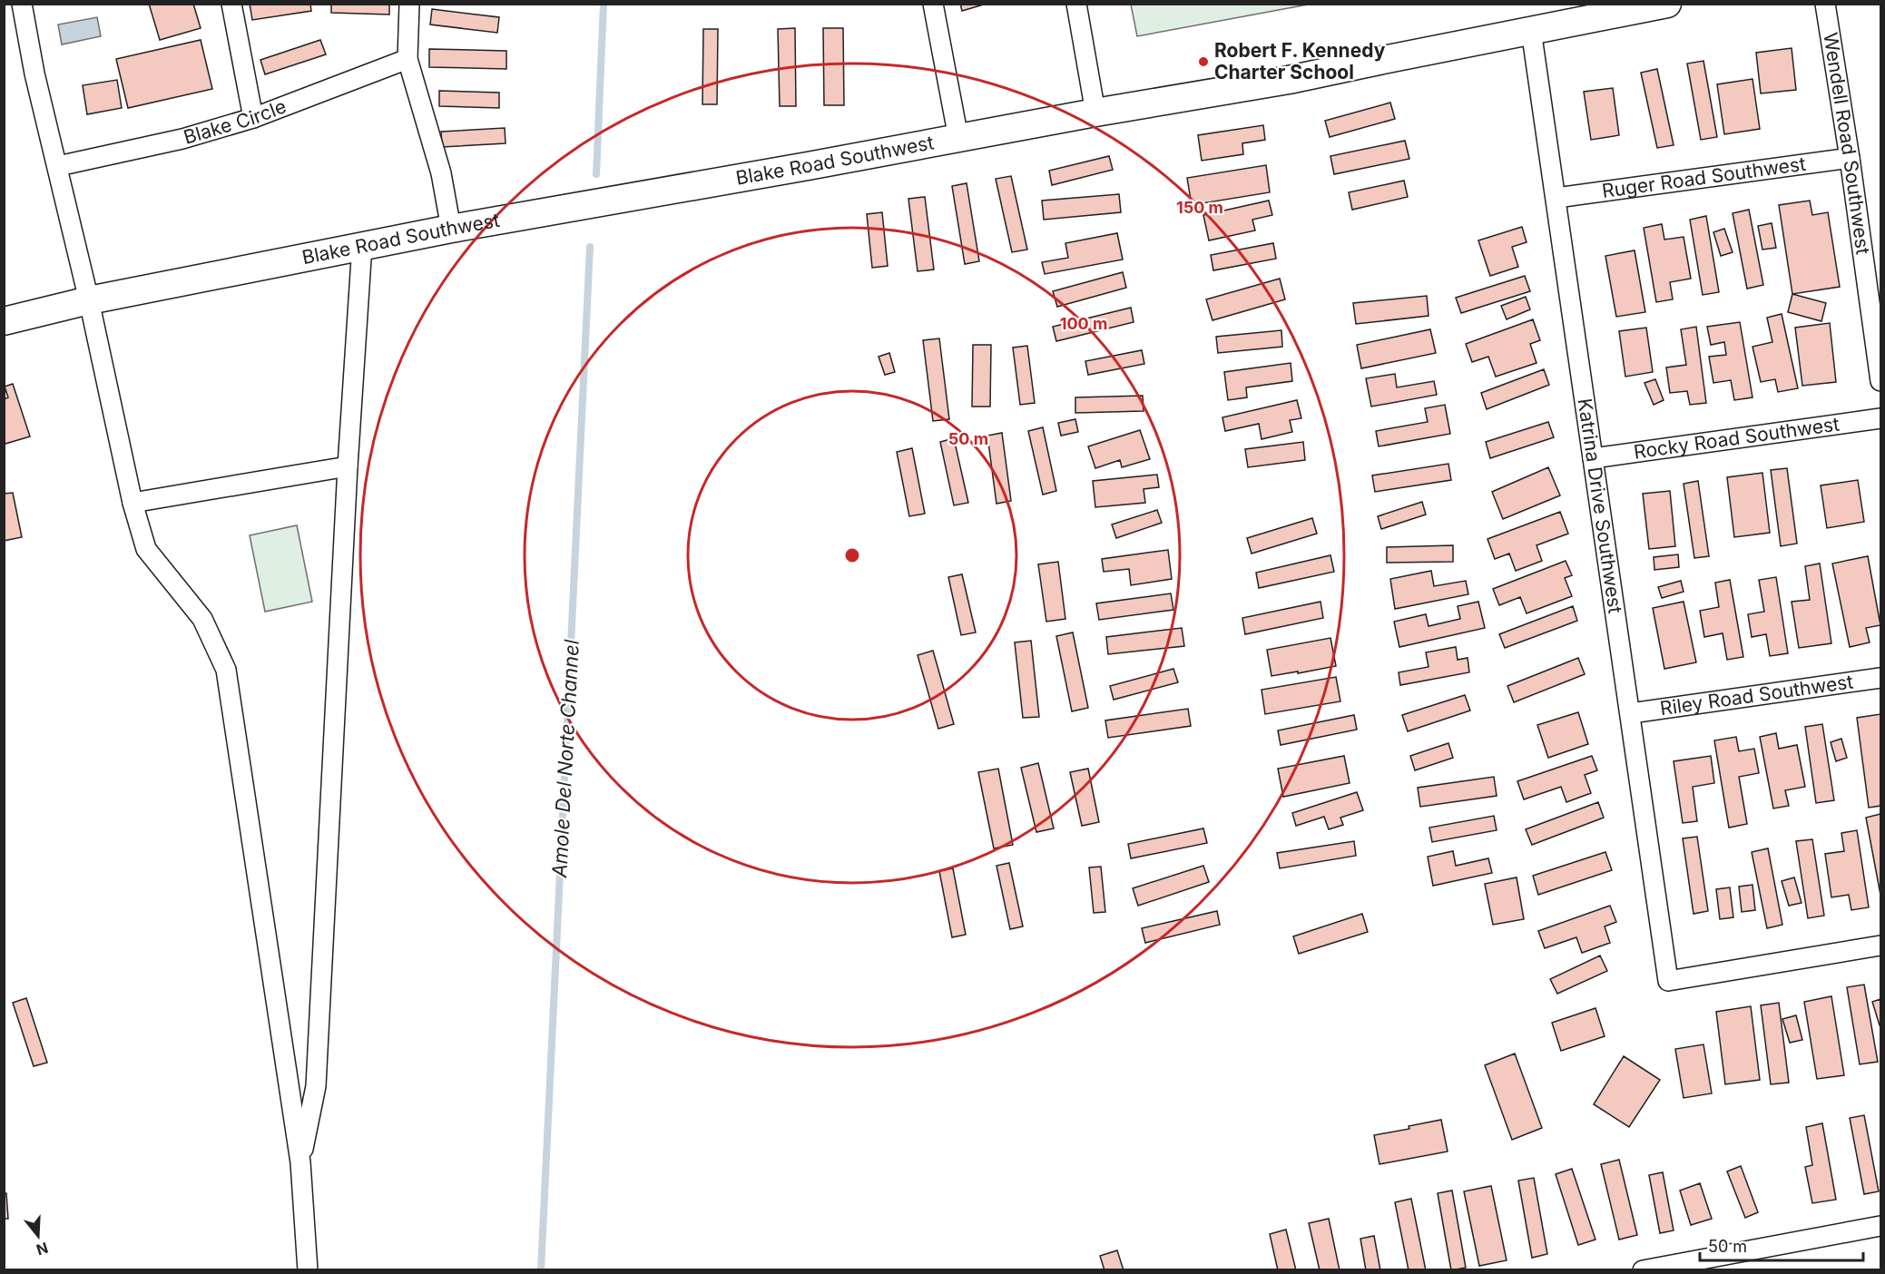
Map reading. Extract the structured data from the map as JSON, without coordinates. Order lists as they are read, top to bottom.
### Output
{
  "streets": {
    "main road": ["Blake Road Southwest"],
    "street": [
      "Blake Circle",
      "Wendell Road Southwest",
      "Ruger Road Southwest",
      "Rocky Road Southwest",
      "Katrina Drive Southwest",
      "Riley Road Southwest"
    ]
  },
  "crossings": [
    ["Wendell Road Southwest", "Ruger Road Southwest"],
    ["Blake Road Southwest", "Katrina Drive Southwest"],
    ["Ruger Road Southwest", "Katrina Drive Southwest"],
    ["Rocky Road Southwest", "Katrina Drive Southwest"],
    ["Katrina Drive Southwest", "Riley Road Southwest"]
  ],
  "water": ["Amole Del Norte Channel"],
  "places": ["Robert F. Kennedy Charter School"],
  "scale_bar": "50 m",
  "north": "bottom",
  "rings": ["150 m", "100 m", "50 m"]
}
